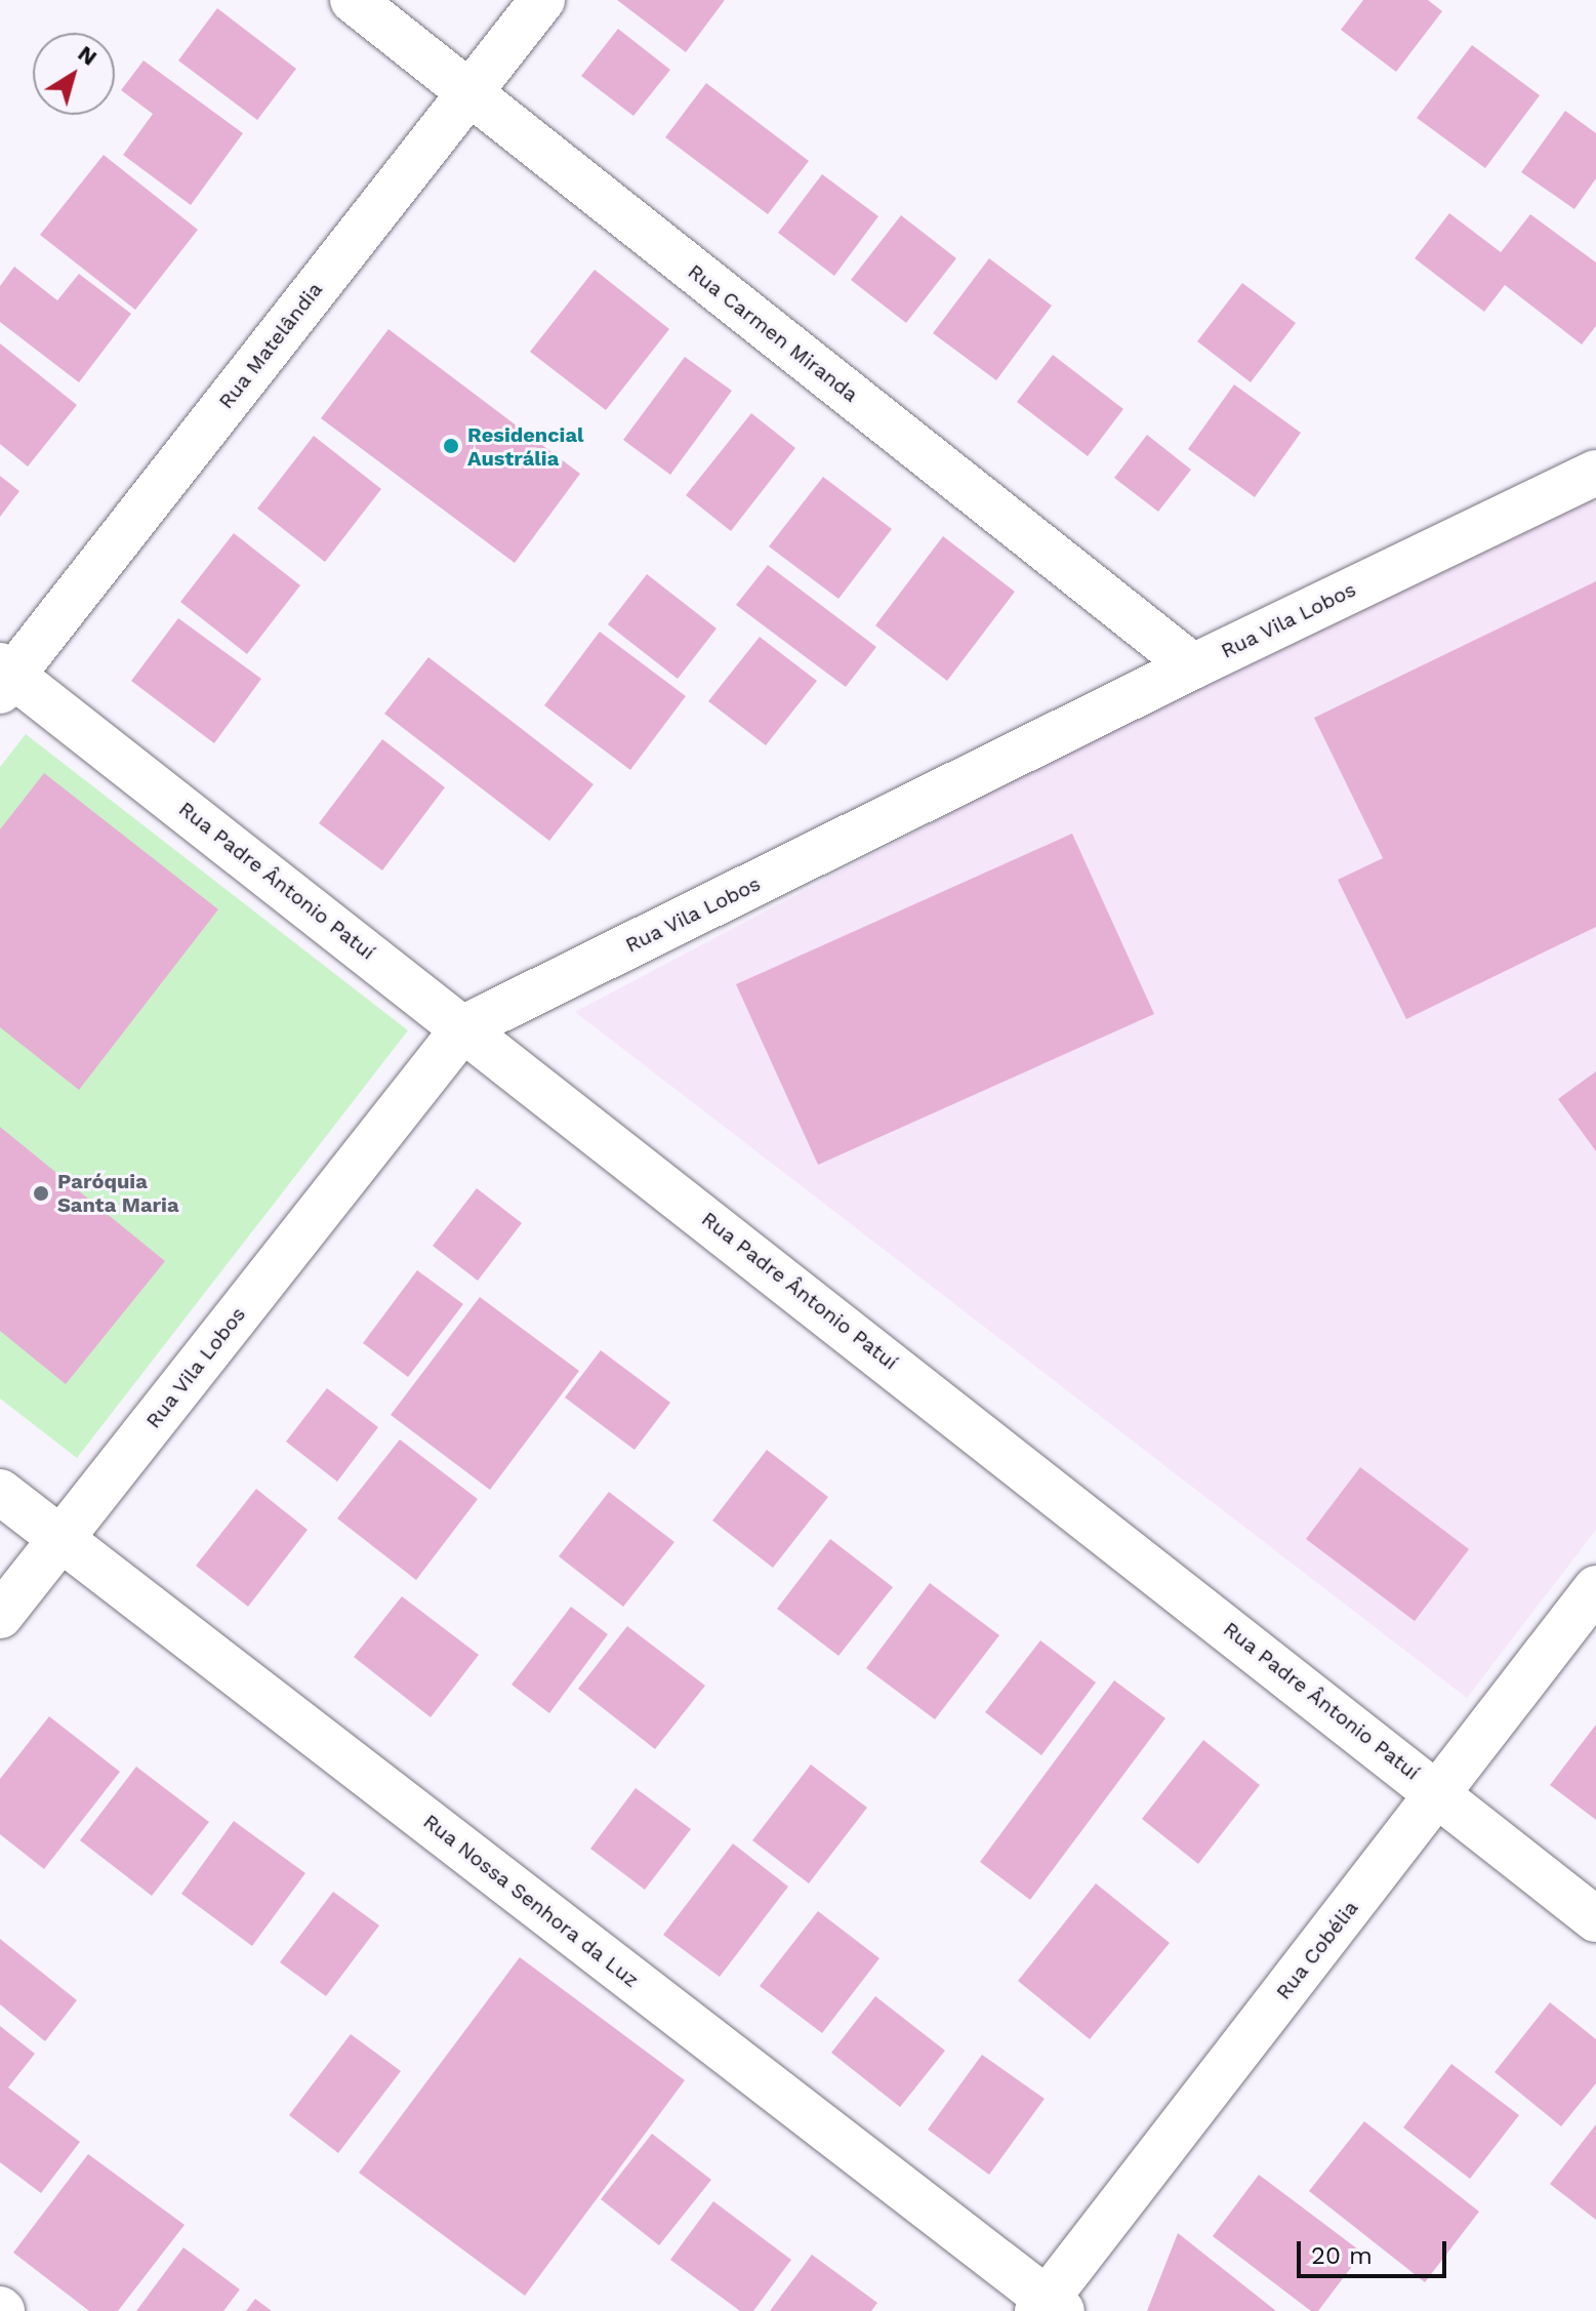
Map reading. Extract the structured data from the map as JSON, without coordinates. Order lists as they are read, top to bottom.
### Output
{
  "streets": {
    "street": [
      "Rua Carmen Miranda",
      "Rua Matelândia",
      "Rua Vila Lobos",
      "Rua Padre Ântonio Patuí",
      "Rua Nossa Senhora da Luz",
      "Rua Cobélia"
    ]
  },
  "crossings": [
    ["Rua Carmen Miranda", "Rua Matelândia"],
    ["Rua Carmen Miranda", "Rua Vila Lobos"],
    ["Rua Matelândia", "Rua Padre Ântonio Patuí"],
    ["Rua Vila Lobos", "Rua Padre Ântonio Patuí"],
    ["Rua Vila Lobos", "Rua Nossa Senhora da Luz"],
    ["Rua Padre Ântonio Patuí", "Rua Cobélia"],
    ["Rua Nossa Senhora da Luz", "Rua Cobélia"]
  ],
  "places": ["Residencial Austrália", "Paróquia Santa Maria"],
  "scale_bar": "20 m",
  "north": "top right"
}
